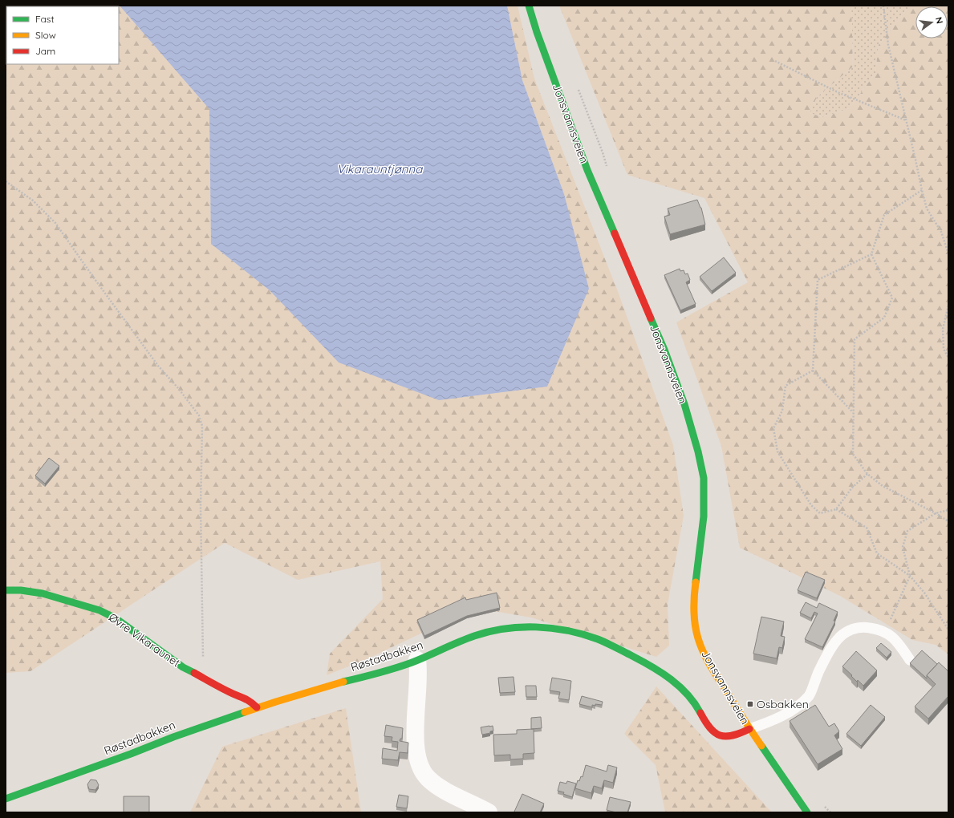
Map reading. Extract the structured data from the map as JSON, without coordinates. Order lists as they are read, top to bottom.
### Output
{
  "streets": {
    "street": ["Jonsvannsveien", "Øvre Vikaraunet", "Røstadbakken"]
  },
  "crossings": [
    ["Jonsvannsveien", "Røstadbakken"],
    ["Øvre Vikaraunet", "Røstadbakken"]
  ],
  "water": ["Vikarauntjønna"],
  "places": {
    "transit": ["Osbakken"]
  },
  "legend": ["Fast", "Slow", "Jam"],
  "north": "right"
}
